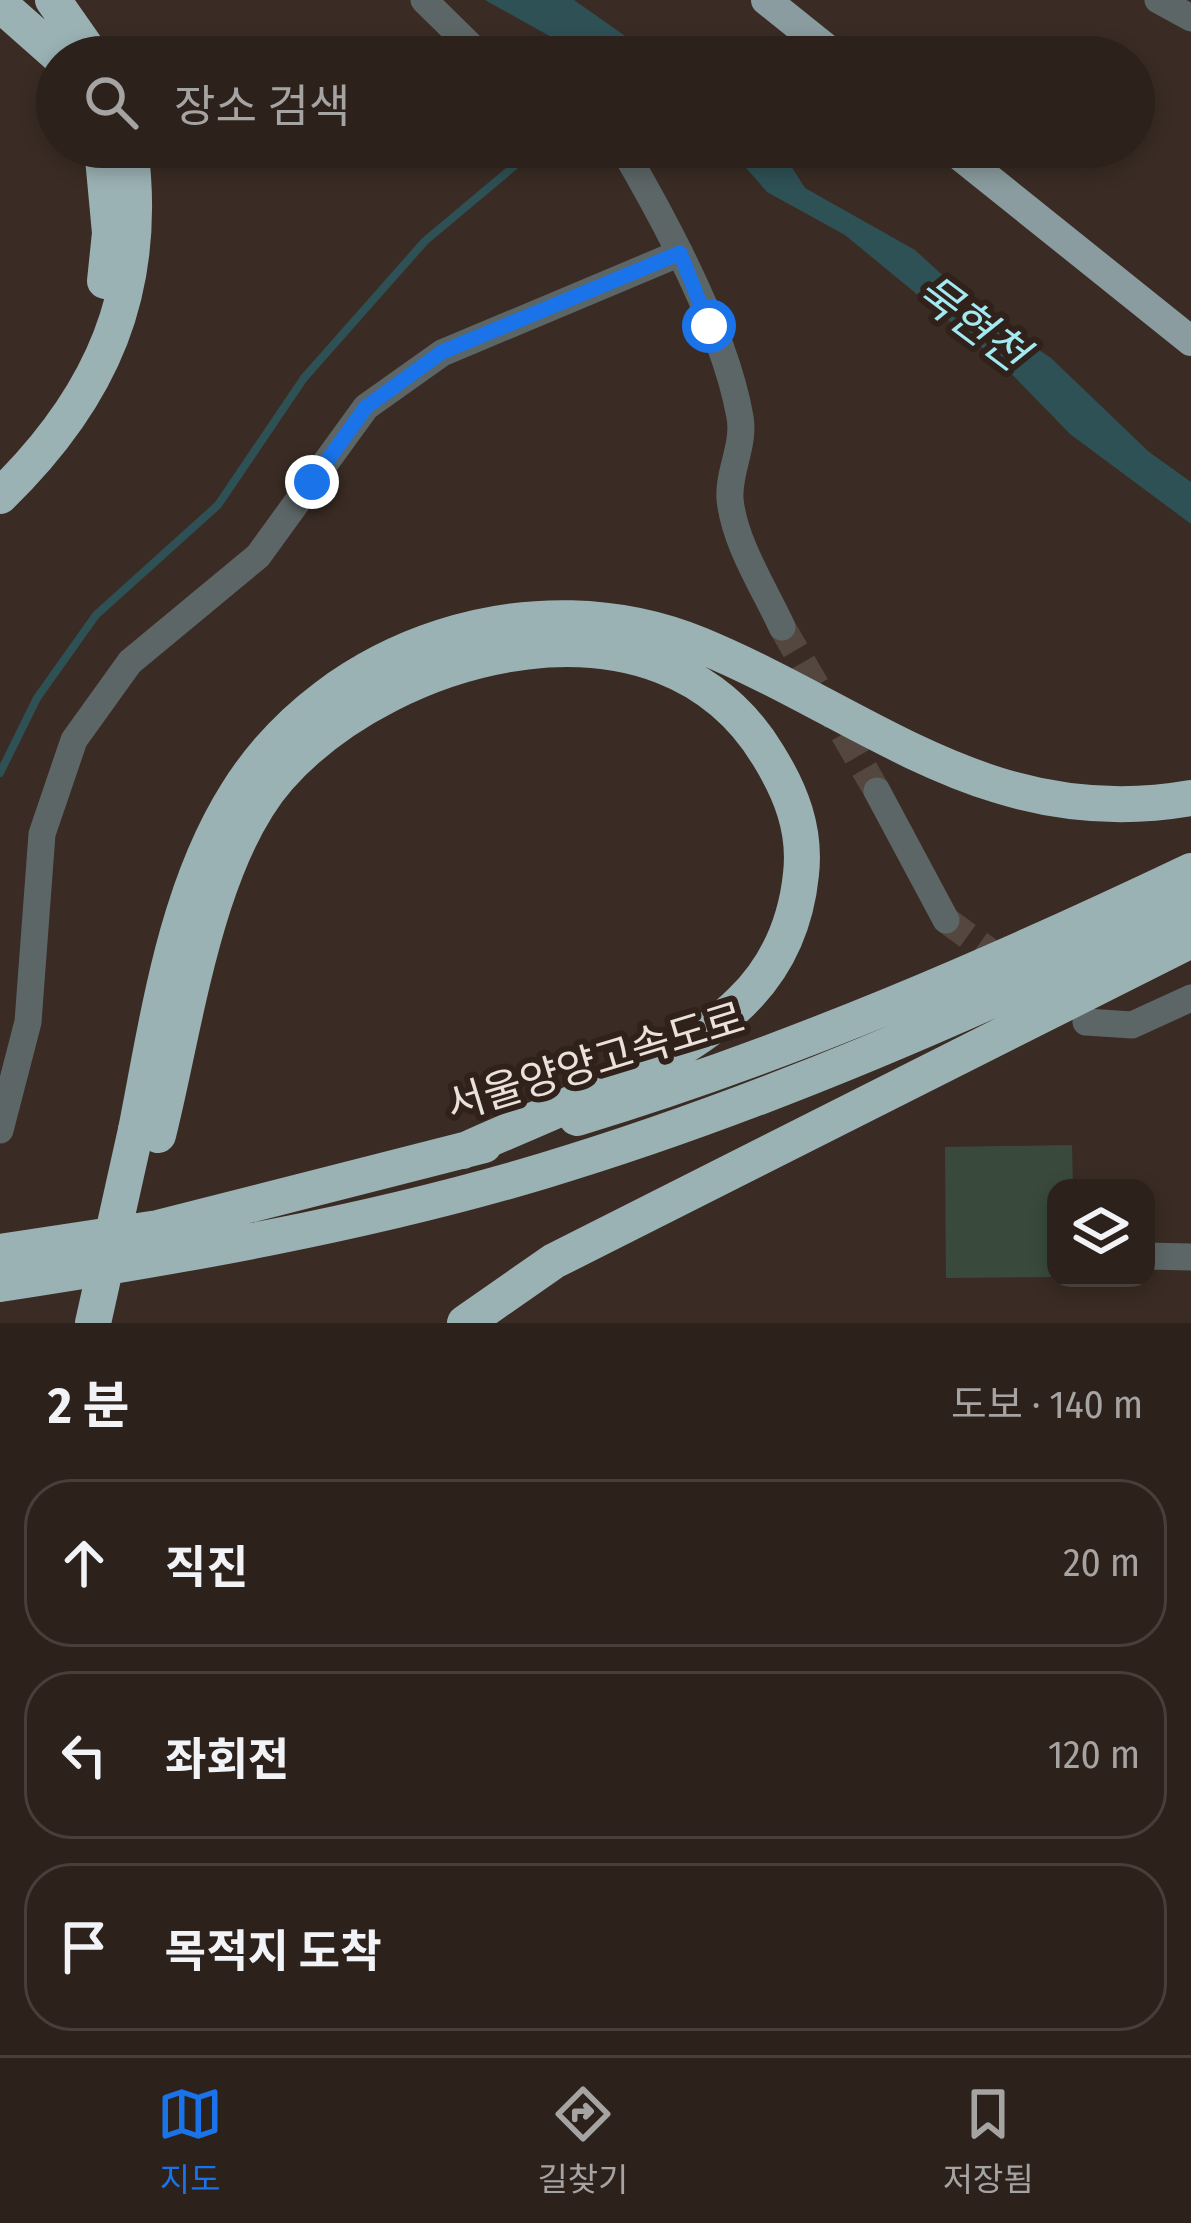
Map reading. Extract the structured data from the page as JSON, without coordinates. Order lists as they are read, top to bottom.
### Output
{
  "streets": {
    "highway": ["서울양양고속도로"]
  },
  "water": ["묵현천"],
  "page": {
    "search": "장소 검색",
    "heading": ["2 분", "도보 · 140 m"],
    "list": [
      ["직진", "20 m"],
      ["좌회전", "120 m"],
      "목적지 도착"
    ],
    "nav": ["지도", "길찾기", "저장됨"]
  }
}
